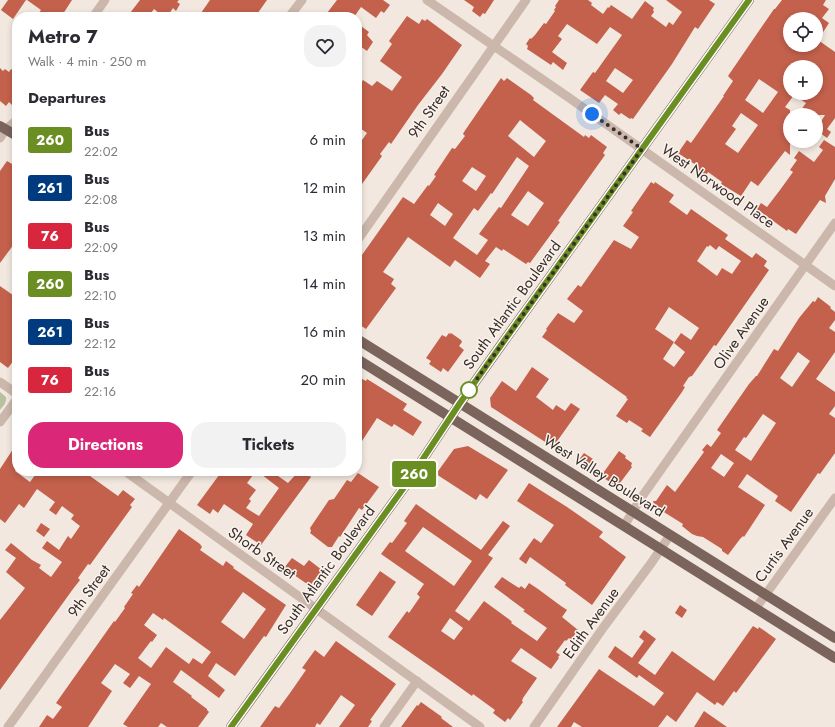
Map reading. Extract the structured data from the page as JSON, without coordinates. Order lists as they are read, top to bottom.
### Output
{
  "streets": {
    "main road": ["South Atlantic Boulevard", "West Valley Boulevard"],
    "street": [
      "9th Street",
      "West Norwood Place",
      "Olive Avenue",
      "Curtis Avenue",
      "Shorb Street",
      "Edith Avenue"
    ]
  },
  "crossings": [
    ["9th Street", "West Norwood Place"],
    ["9th Street", "Shorb Street"],
    ["West Norwood Place", "South Atlantic Boulevard"],
    ["West Norwood Place", "Olive Avenue"],
    ["South Atlantic Boulevard", "West Valley Boulevard"],
    ["South Atlantic Boulevard", "Shorb Street"],
    ["Olive Avenue", "West Valley Boulevard"],
    ["West Valley Boulevard", "Curtis Avenue"],
    ["West Valley Boulevard", "Edith Avenue"]
  ],
  "lines": ["bus line 260"],
  "page": {
    "on_map": "260",
    "map_buttons": ["+", "−"],
    "heading": [
      ["Metro 7", "Walk · 4 min · 250 m"],
      "Departures"
    ],
    "list": [
      {
        "mark": "260",
        "name": "Bus",
        "note": "22:02",
        "value": "6 min"
      },
      {
        "mark": "261",
        "name": "Bus",
        "note": "22:08",
        "value": "12 min"
      },
      {
        "mark": "76",
        "name": "Bus",
        "note": "22:09",
        "value": "13 min"
      },
      {
        "mark": "260",
        "name": "Bus",
        "note": "22:10",
        "value": "14 min"
      },
      {
        "mark": "261",
        "name": "Bus",
        "note": "22:12",
        "value": "16 min"
      },
      {
        "mark": "76",
        "name": "Bus",
        "note": "22:16",
        "value": "20 min"
      }
    ],
    "buttons": ["Directions", "Tickets"]
  }
}
